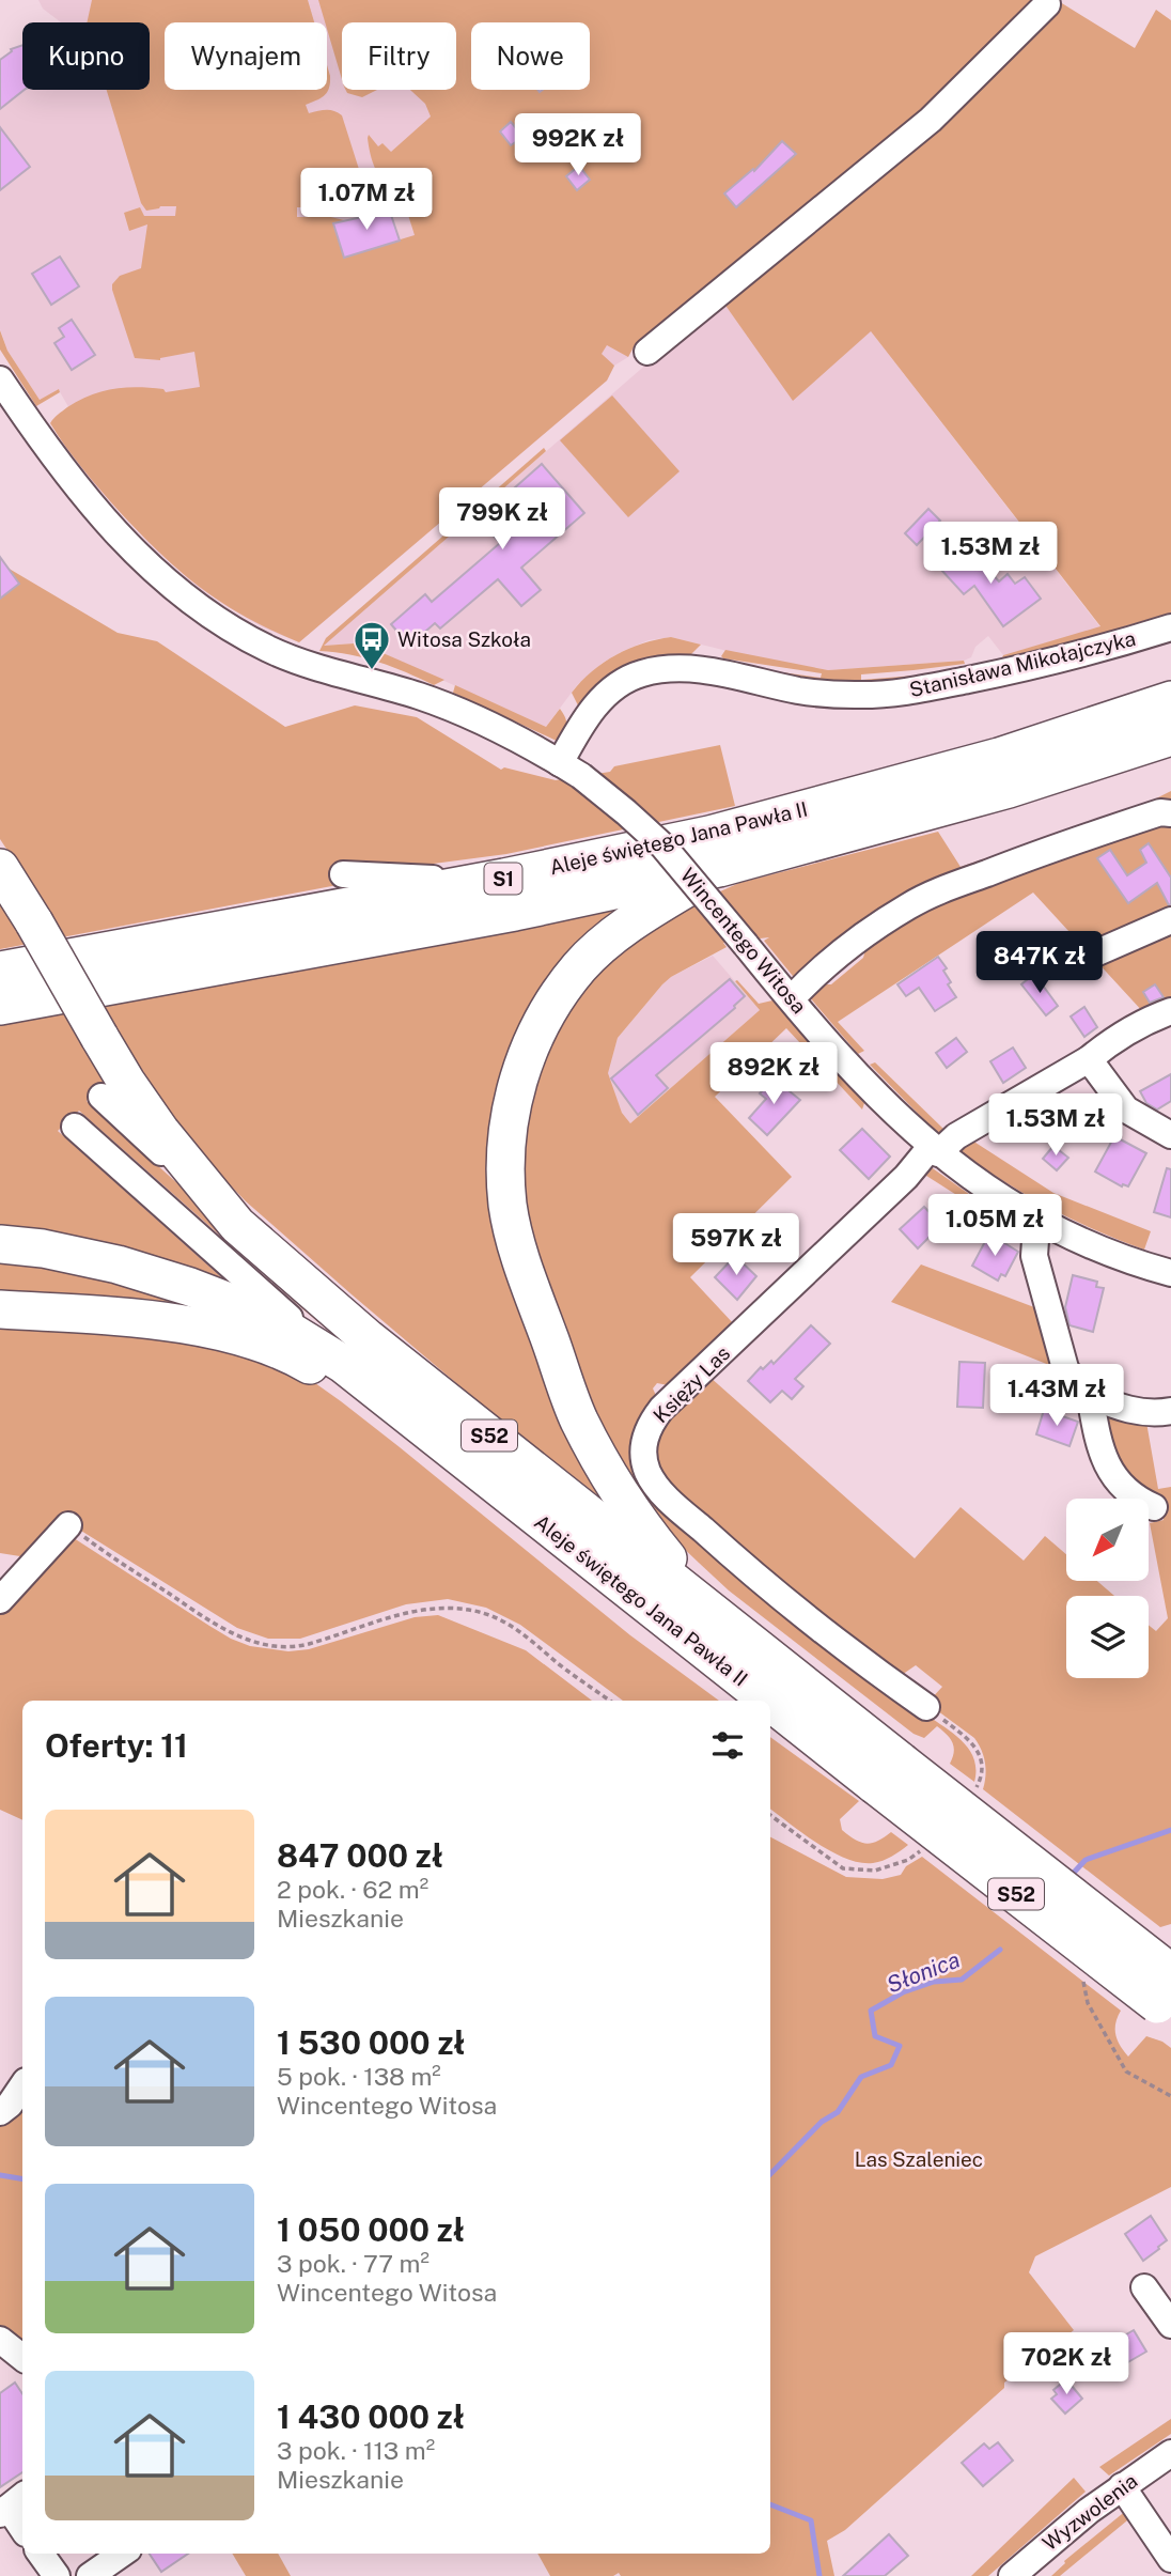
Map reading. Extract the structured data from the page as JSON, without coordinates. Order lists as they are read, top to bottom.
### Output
{
  "streets": {
    "highway": ["Aleje świętego Jana Pawła II", "S1", "S52"],
    "street": [
      "Stanisława Mikołajczyka",
      "Wincentego Witosa",
      "Księży Las",
      "Wyzwolenia"
    ]
  },
  "crossings": [
    ["Stanisława Mikołajczyka", "Wincentego Witosa"],
    ["Aleje świętego Jana Pawła II", "S1"],
    ["Aleje świętego Jana Pawła II", "S52"],
    ["Wincentego Witosa", "Księży Las"]
  ],
  "water": ["Słonica"],
  "parks": ["Las Szaleniec"],
  "places": {
    "bus stop": ["Witosa Szkoła"]
  },
  "north": "bottom left",
  "page": {
    "chip": [
      "Kupno",
      "Wynajem",
      "Filtry",
      "Nowe"
    ],
    "price": [
      "992K zł",
      "1.07M zł",
      "799K zł",
      "1.53M zł",
      "847K zł",
      "892K zł",
      "1.53M zł",
      "1.05M zł",
      "597K zł",
      "1.43M zł",
      "702K zł"
    ],
    "heading": "Oferty: 11",
    "list": [
      {
        "name": "847 000 zł",
        "note": "2 pok. · 62 m² · Mieszkanie"
      },
      {
        "name": "1 530 000 zł",
        "note": "5 pok. · 138 m² · Wincentego Witosa"
      },
      {
        "name": "1 050 000 zł",
        "note": "3 pok. · 77 m² · Wincentego Witosa"
      },
      {
        "name": "1 430 000 zł",
        "note": "3 pok. · 113 m² · Mieszkanie"
      }
    ]
  }
}
